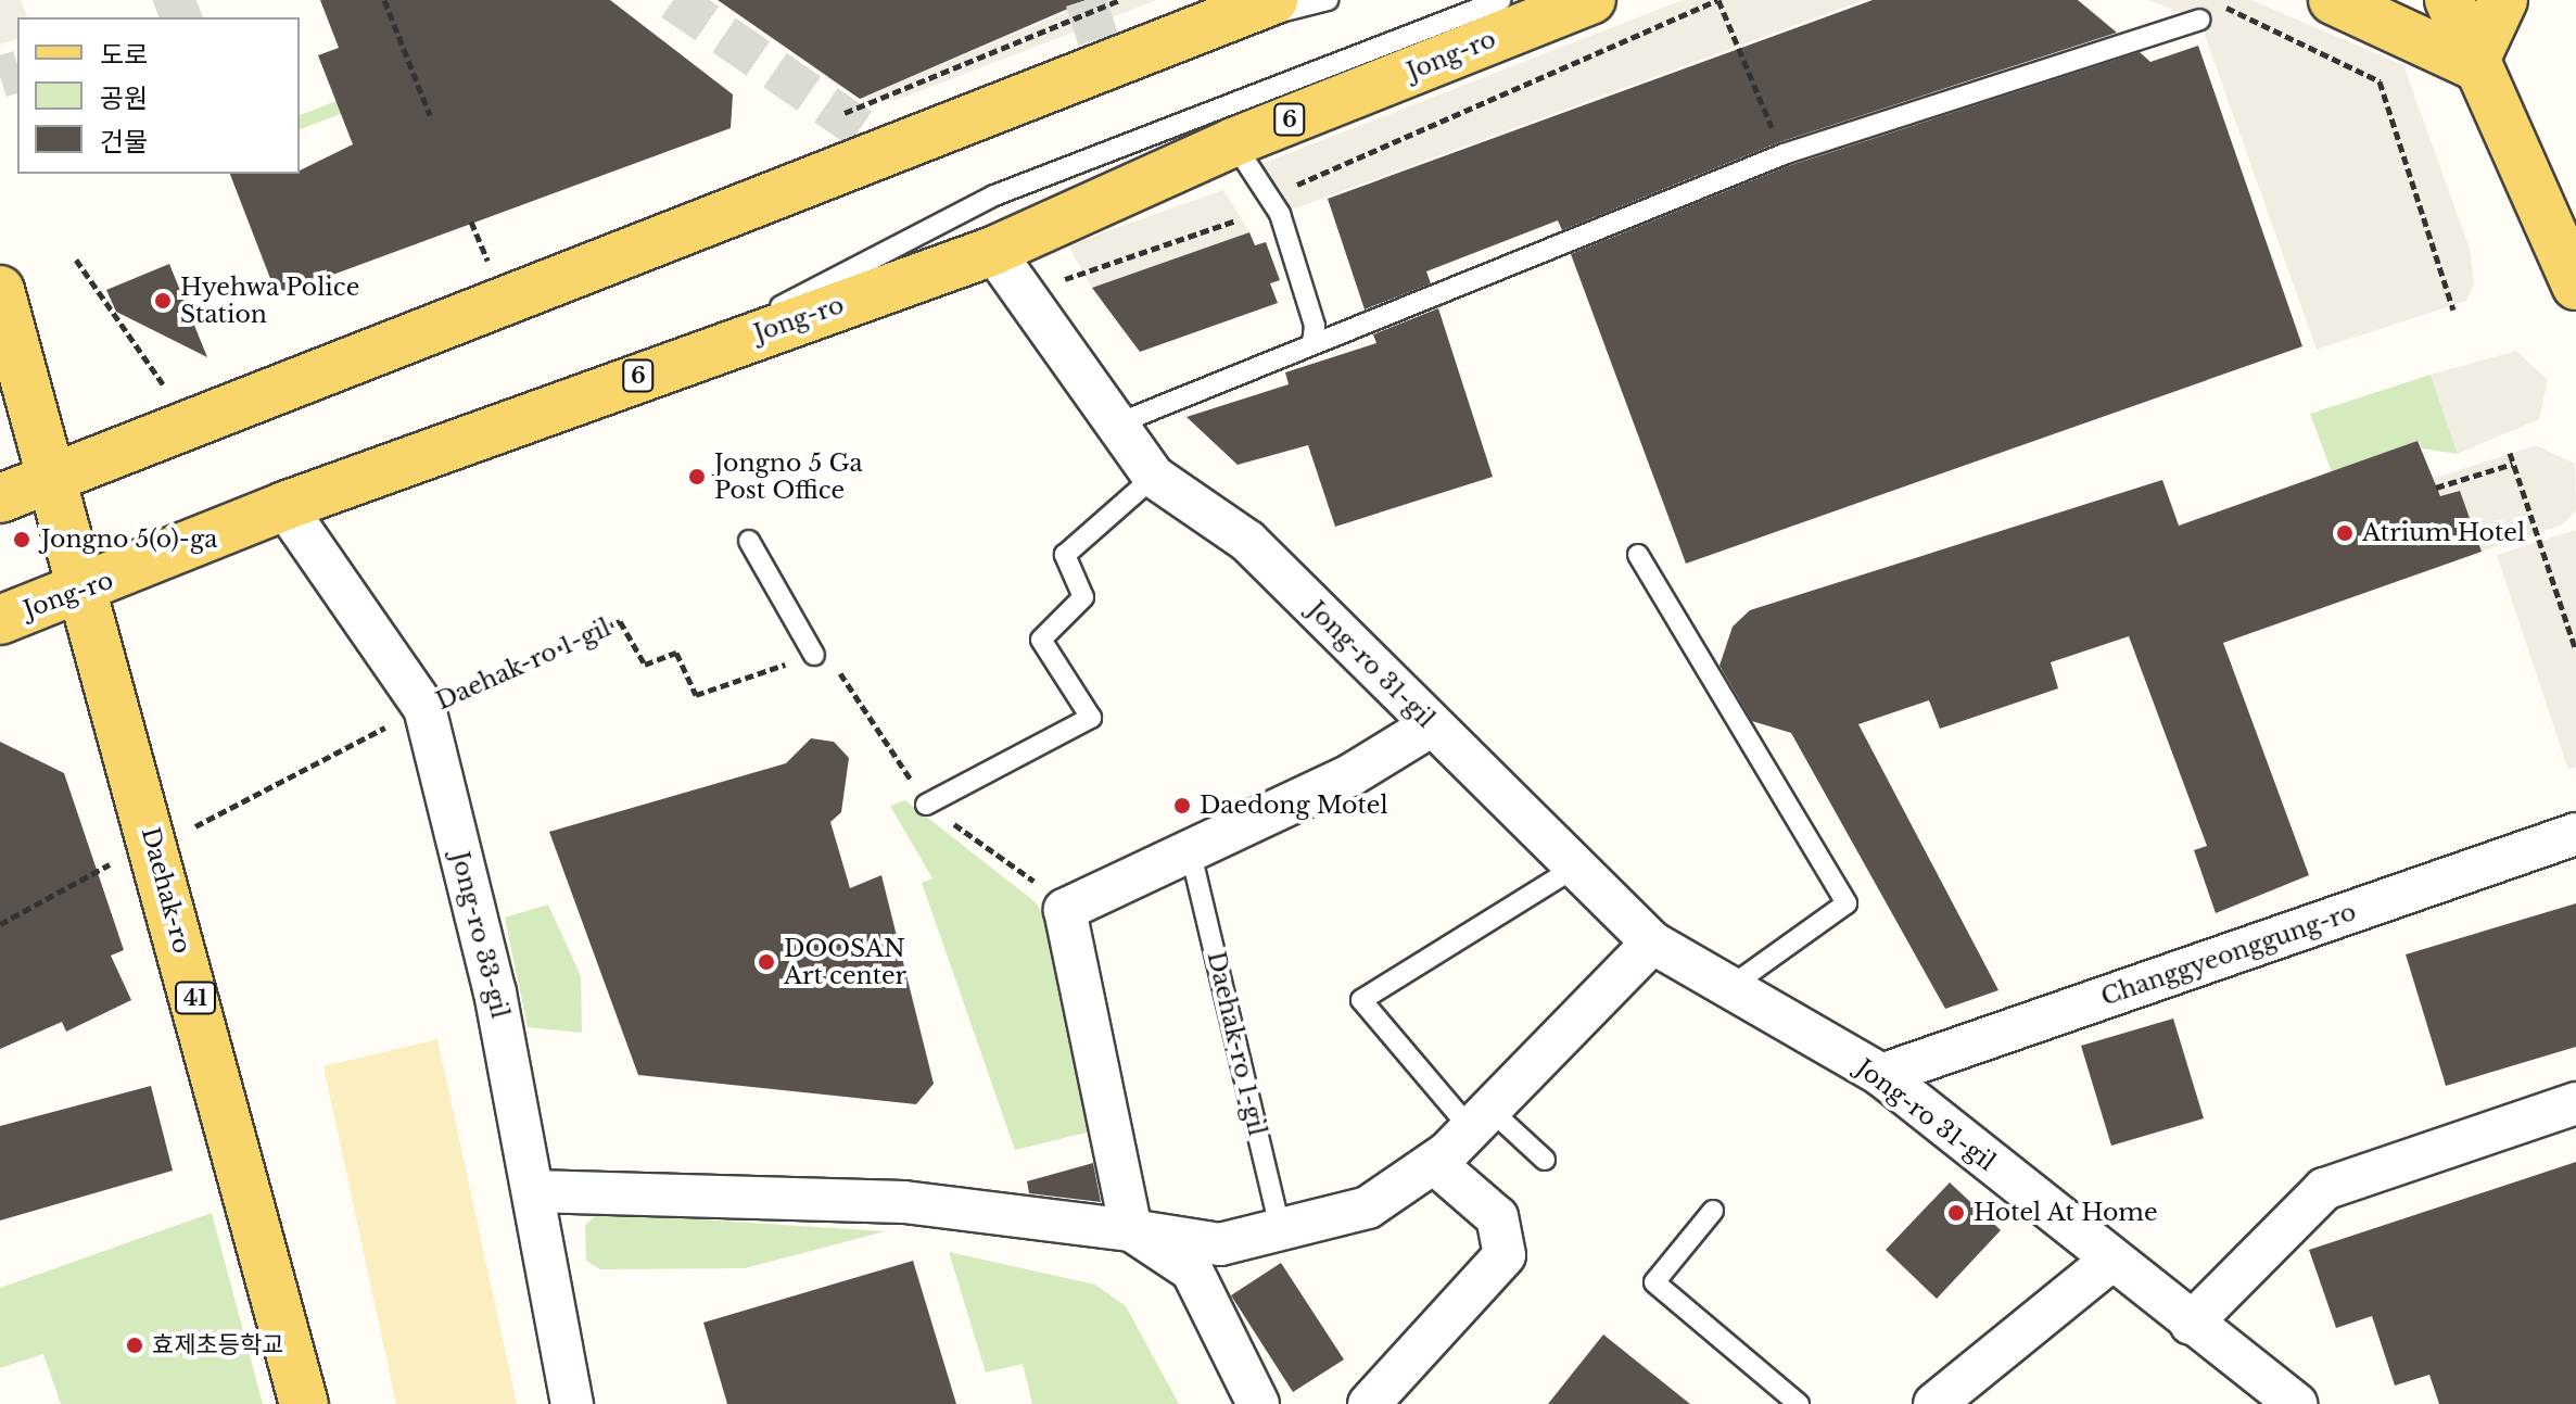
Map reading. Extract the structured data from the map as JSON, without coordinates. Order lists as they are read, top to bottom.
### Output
{
  "streets": {
    "main road": [
      "Jong-ro",
      "6",
      "Daehak-ro",
      "41"
    ],
    "street": ["Jong-ro 31-gil", "Jong-ro 33-gil", "Changgyeonggung-ro"],
    "lane": ["Daehak-ro 1-gil"]
  },
  "crossings": [
    ["Jong-ro", "Jong-ro 31-gil"],
    ["Jong-ro", "Daehak-ro"],
    ["Jong-ro", "Jong-ro 33-gil"],
    ["Daehak-ro 1-gil", "Daehak-ro"],
    ["Daehak-ro 1-gil", "Jong-ro 33-gil"],
    ["Jong-ro 31-gil", "Changgyeonggung-ro"],
    ["Daehak-ro", "41"]
  ],
  "places": [
    "Hyehwa Police Station",
    "Jongno 5 Ga Post Office",
    "Atrium Hotel",
    "Jongno 5(o)-ga",
    "Daedong Motel",
    "DOOSAN Art center",
    "Hotel At Home",
    "효제초등학교"
  ],
  "legend": ["도로", "공원", "건물"]
}
